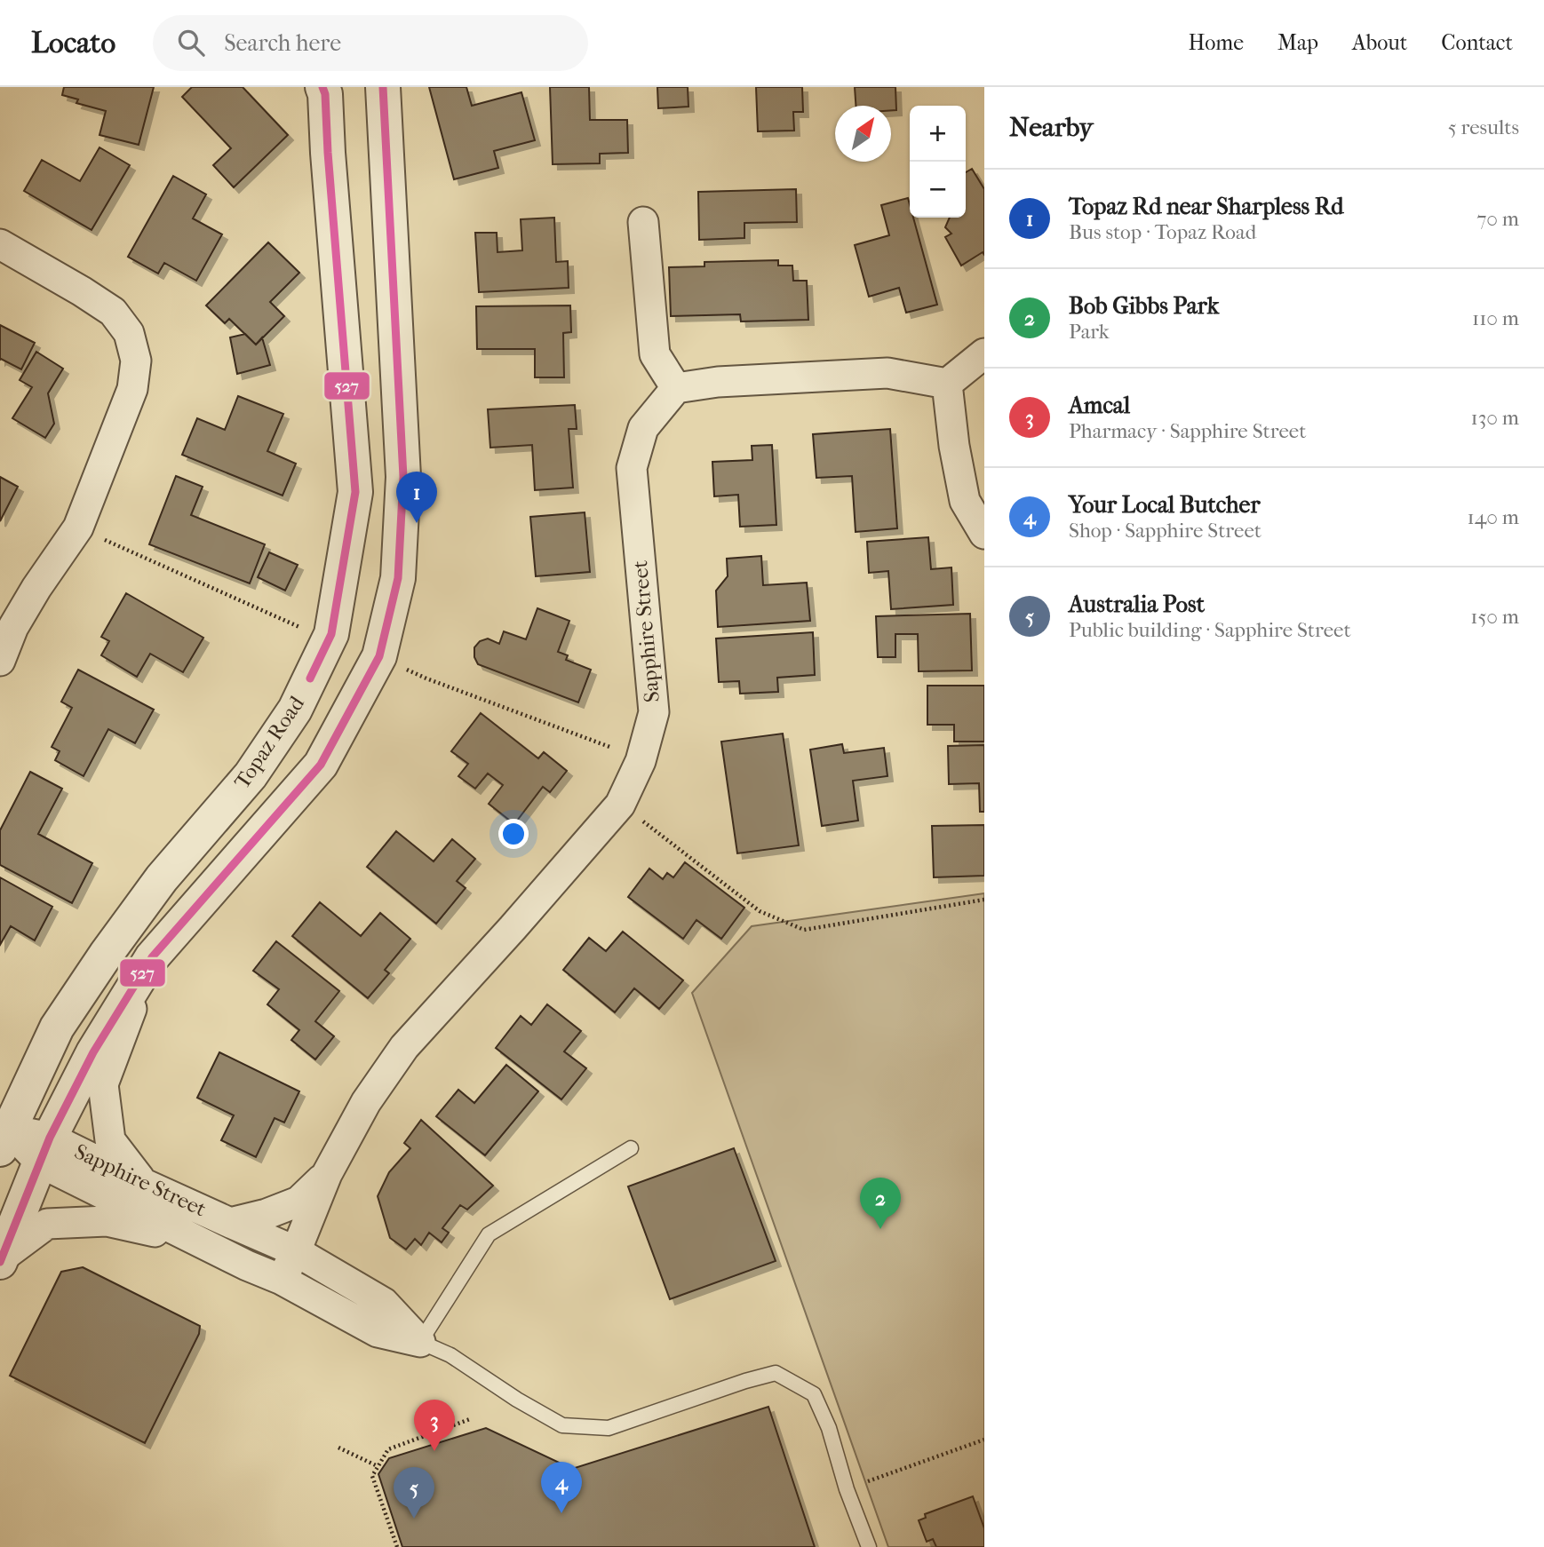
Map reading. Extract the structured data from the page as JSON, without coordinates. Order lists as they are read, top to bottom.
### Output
{
  "streets": {
    "street": ["Sapphire Street", "Topaz Road"]
  },
  "crossings": [
    ["Sapphire Street", "Topaz Road"]
  ],
  "lines": ["transit line 527"],
  "north": "top right",
  "page": {
    "header": "Locato",
    "search": "Search here",
    "nav": [
      "Home",
      "Map",
      "About",
      "Contact"
    ],
    "heading": ["Nearby", "5 results"],
    "map_buttons": ["+", "−"],
    "list": [
      {
        "mark": "1",
        "name": "Topaz Rd near Sharpless Rd",
        "note": "Bus stop · Topaz Road",
        "value": "70 m"
      },
      {
        "mark": "2",
        "name": "Bob Gibbs Park",
        "note": "Park",
        "value": "110 m"
      },
      {
        "mark": "3",
        "name": "Amcal",
        "note": "Pharmacy · Sapphire Street",
        "value": "130 m"
      },
      {
        "mark": "4",
        "name": "Your Local Butcher",
        "note": "Shop · Sapphire Street",
        "value": "140 m"
      },
      {
        "mark": "5",
        "name": "Australia Post",
        "note": "Public building · Sapphire Street",
        "value": "150 m"
      }
    ],
    "pins": [
      "1",
      "2",
      "3",
      "4",
      "5"
    ]
  }
}
